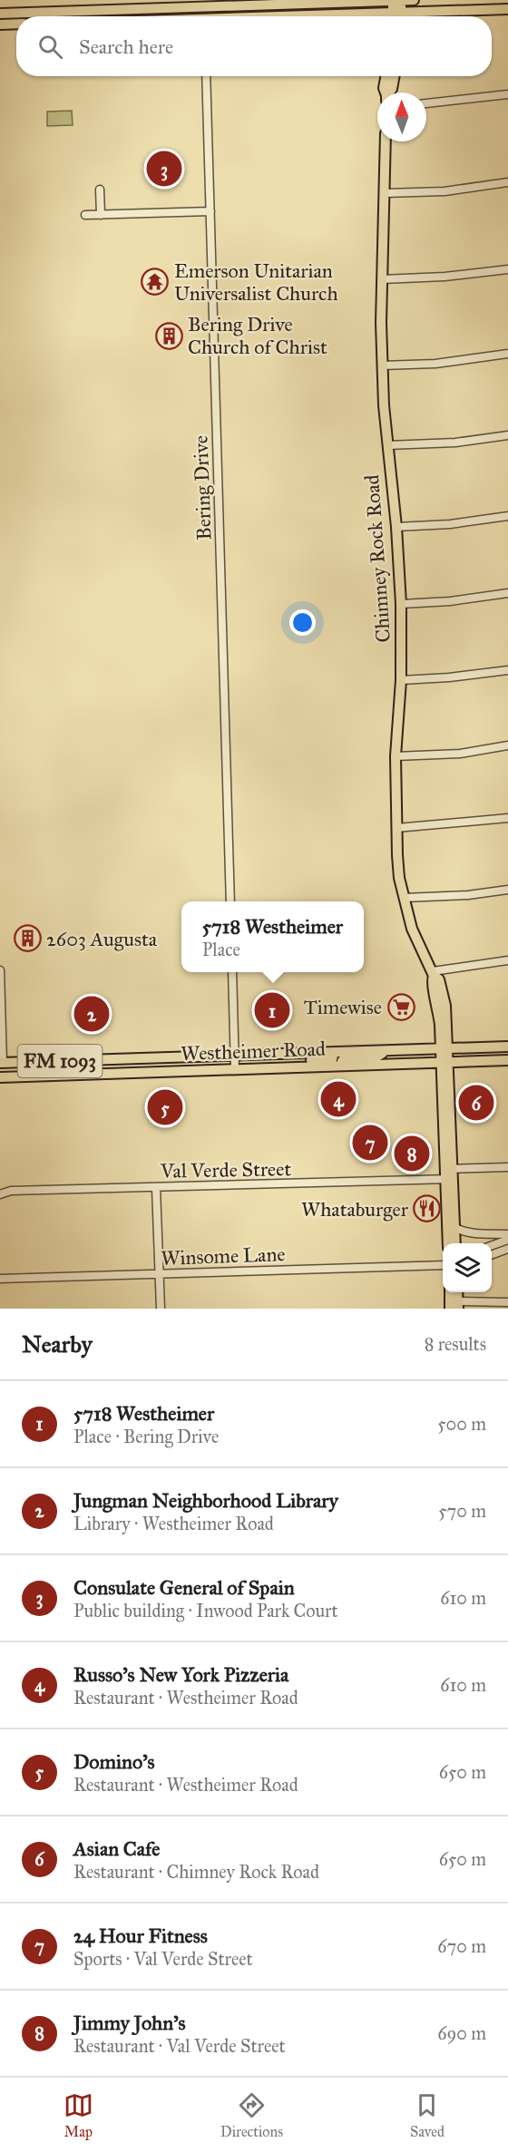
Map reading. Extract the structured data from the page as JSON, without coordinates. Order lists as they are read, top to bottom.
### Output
{
  "streets": {
    "main road": ["Chimney Rock Road", "Westheimer Road", "FM 1093"],
    "street": ["Bering Drive", "Val Verde Street", "Winsome Lane"]
  },
  "crossings": [
    ["Chimney Rock Road", "Westheimer Road"],
    ["Chimney Rock Road", "Val Verde Street"]
  ],
  "places": {
    "temple": ["Emerson Unitarian Universalist Church"],
    "building": ["Bering Drive Church of Christ", "2603 Augusta"],
    "supermarket": ["Timewise"],
    "restaurant": ["Whataburger"]
  },
  "north": "top",
  "page": {
    "search": "Search here",
    "pins": [
      "3",
      "1",
      "2",
      "4",
      "6",
      "5",
      "7",
      "8"
    ],
    "popup": ["5718 Westheimer", "Place"],
    "heading": ["Nearby", "8 results"],
    "list": [
      {
        "mark": "1",
        "name": "5718 Westheimer",
        "note": "Place · Bering Drive",
        "value": "500 m"
      },
      {
        "mark": "2",
        "name": "Jungman Neighborhood Library",
        "note": "Library · Westheimer Road",
        "value": "570 m"
      },
      {
        "mark": "3",
        "name": "Consulate General of Spain",
        "note": "Public building · Inwood Park Court",
        "value": "610 m"
      },
      {
        "mark": "4",
        "name": "Russo’s New York Pizzeria",
        "note": "Restaurant · Westheimer Road",
        "value": "610 m"
      },
      {
        "mark": "5",
        "name": "Domino's",
        "note": "Restaurant · Westheimer Road",
        "value": "650 m"
      },
      {
        "mark": "6",
        "name": "Asian Cafe",
        "note": "Restaurant · Chimney Rock Road",
        "value": "650 m"
      },
      {
        "mark": "7",
        "name": "24 Hour Fitness",
        "note": "Sports · Val Verde Street",
        "value": "670 m"
      },
      {
        "mark": "8",
        "name": "Jimmy John's",
        "note": "Restaurant · Val Verde Street",
        "value": "690 m"
      }
    ],
    "nav": ["Map", "Directions", "Saved"]
  }
}
